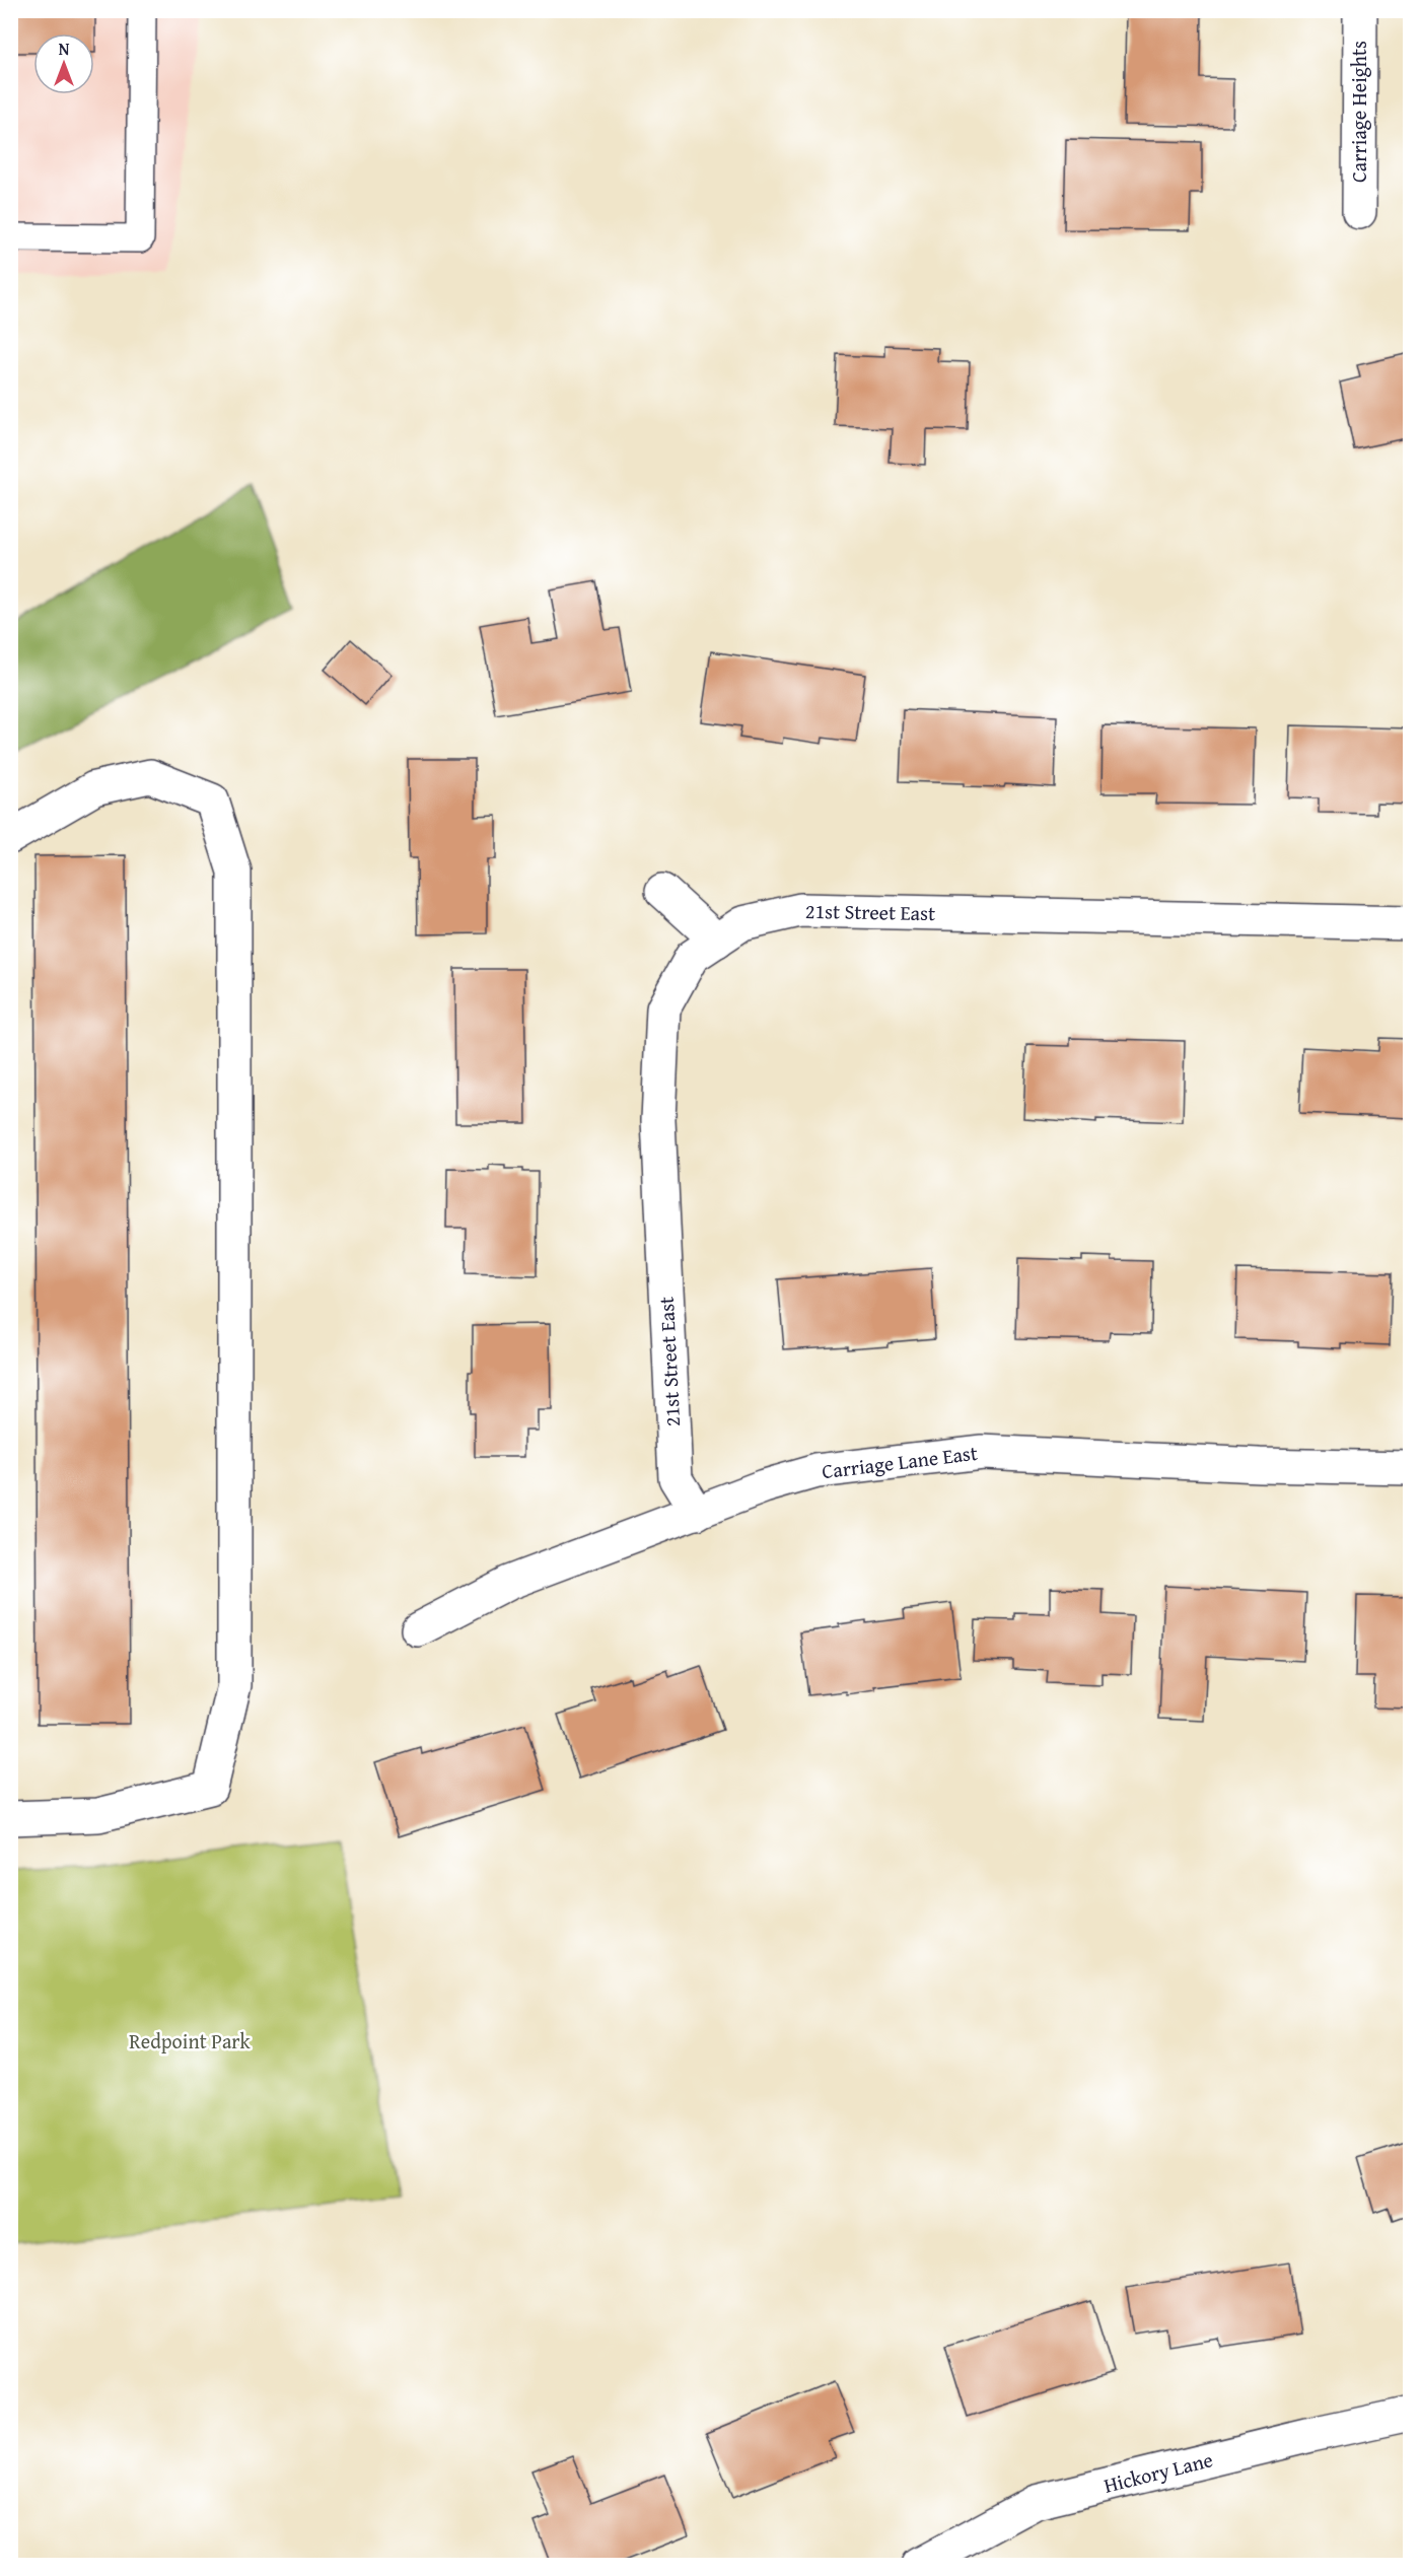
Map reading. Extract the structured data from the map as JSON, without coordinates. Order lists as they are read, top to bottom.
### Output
{
  "streets": {
    "street": [
      "Carriage Heights",
      "21st Street East",
      "Carriage Lane East",
      "Hickory Lane"
    ]
  },
  "crossings": [
    ["21st Street East", "Carriage Lane East"]
  ],
  "parks": ["Redpoint Park"],
  "north": "top"
}
